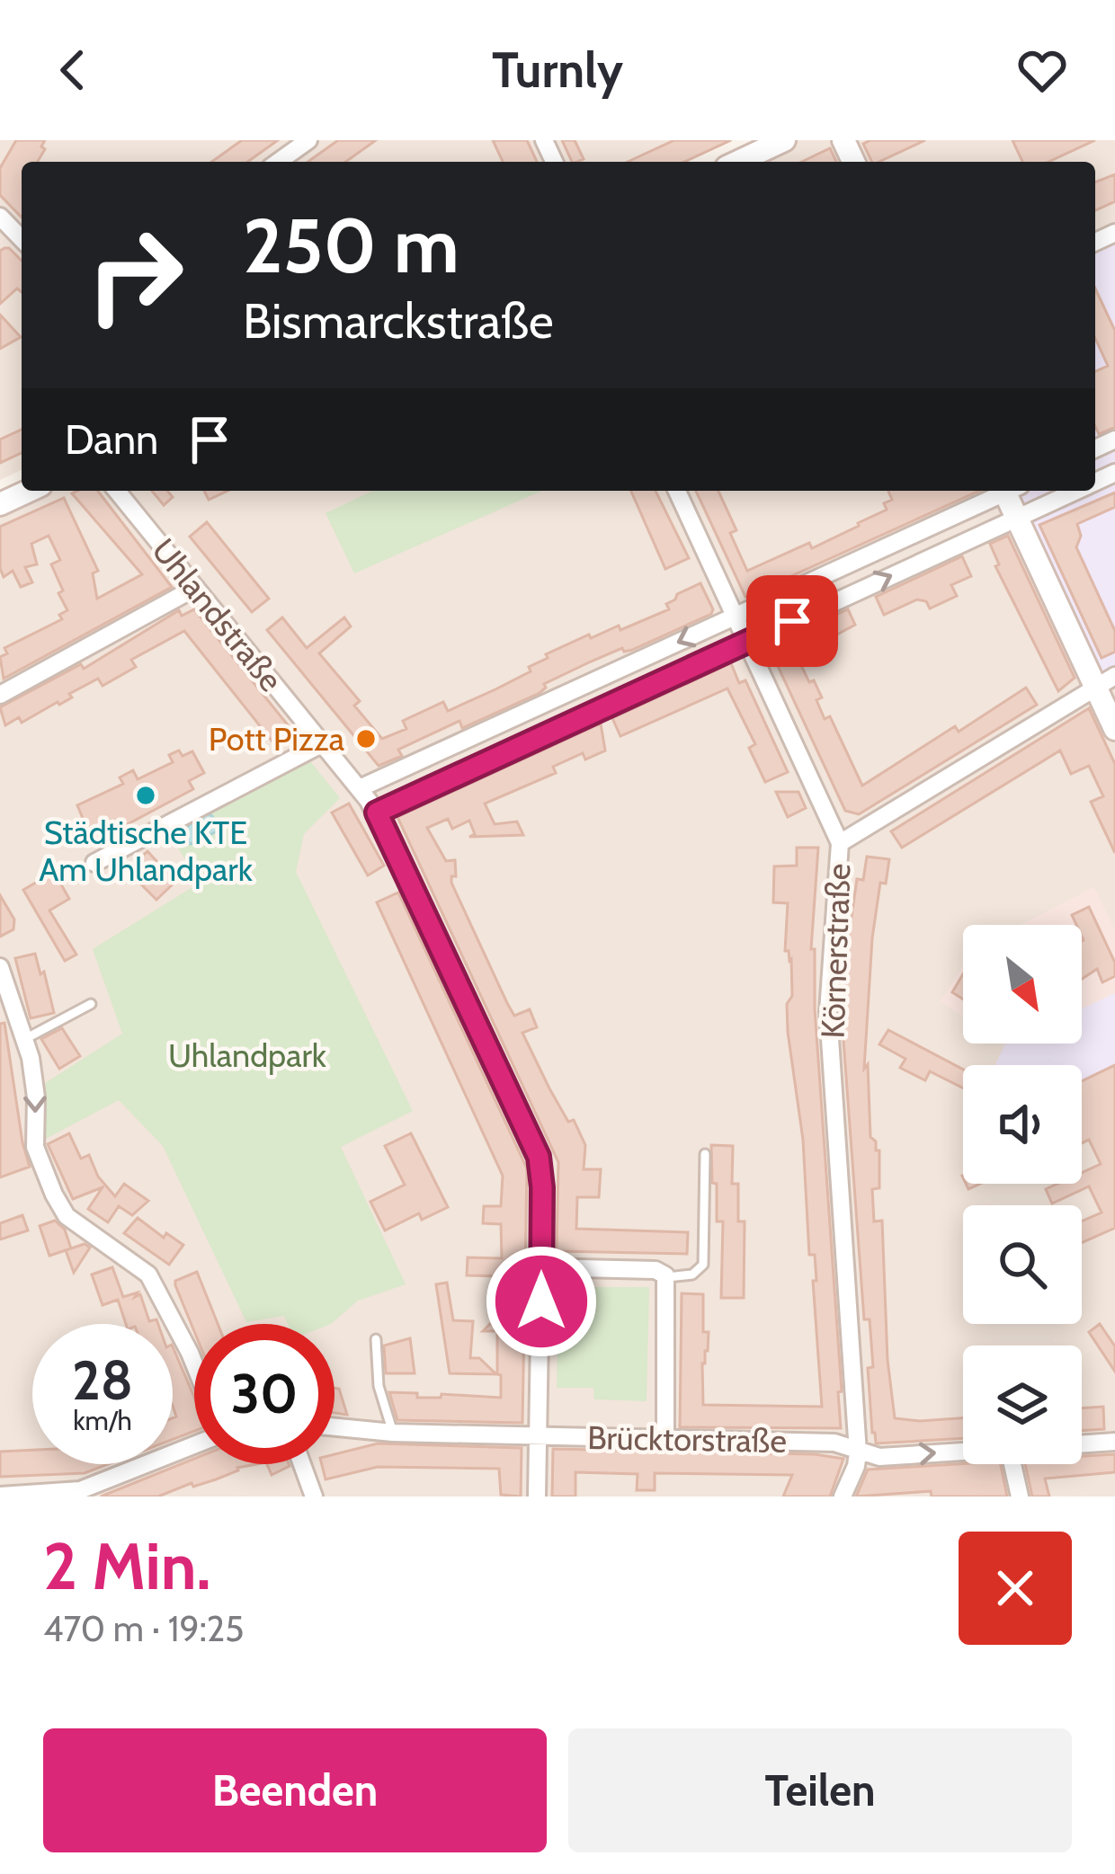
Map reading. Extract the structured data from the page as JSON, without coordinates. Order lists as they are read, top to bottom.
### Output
{
  "streets": {
    "street": ["Uhlandstraße", "Körnerstraße", "Brücktorstraße"]
  },
  "crossings": [
    ["Uhlandstraße", "Brücktorstraße"],
    ["Körnerstraße", "Brücktorstraße"]
  ],
  "parks": ["Uhlandpark"],
  "places": ["Pott Pizza", "Städtische KTE Am Uhlandpark"],
  "north": "bottom right",
  "page": {
    "header": "Turnly",
    "turn": ["250 m", "Bismarckstraße"],
    "then": "Dann",
    "speed": "28 km/h",
    "limit": "30",
    "heading": ["2 Min.", "470 m · 19:25"],
    "buttons": ["Beenden", "Teilen"]
  }
}
